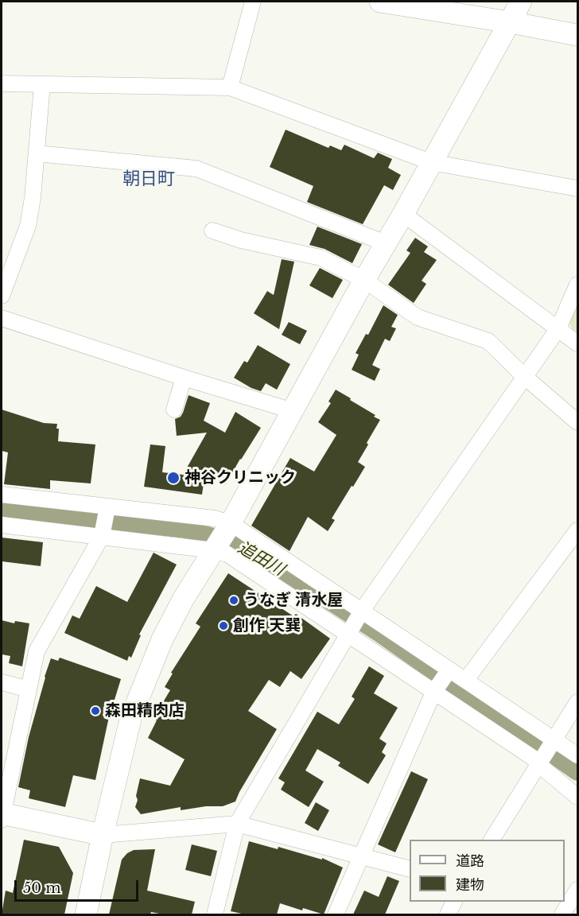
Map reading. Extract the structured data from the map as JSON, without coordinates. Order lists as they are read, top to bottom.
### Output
{
  "districts": ["朝日町"],
  "water": ["追田川"],
  "places": [
    "神谷クリニック",
    "うなぎ 清水屋",
    "創作 天巽",
    "森田精肉店"
  ],
  "legend": ["道路", "建物"],
  "scale_bar": "50 m"
}
